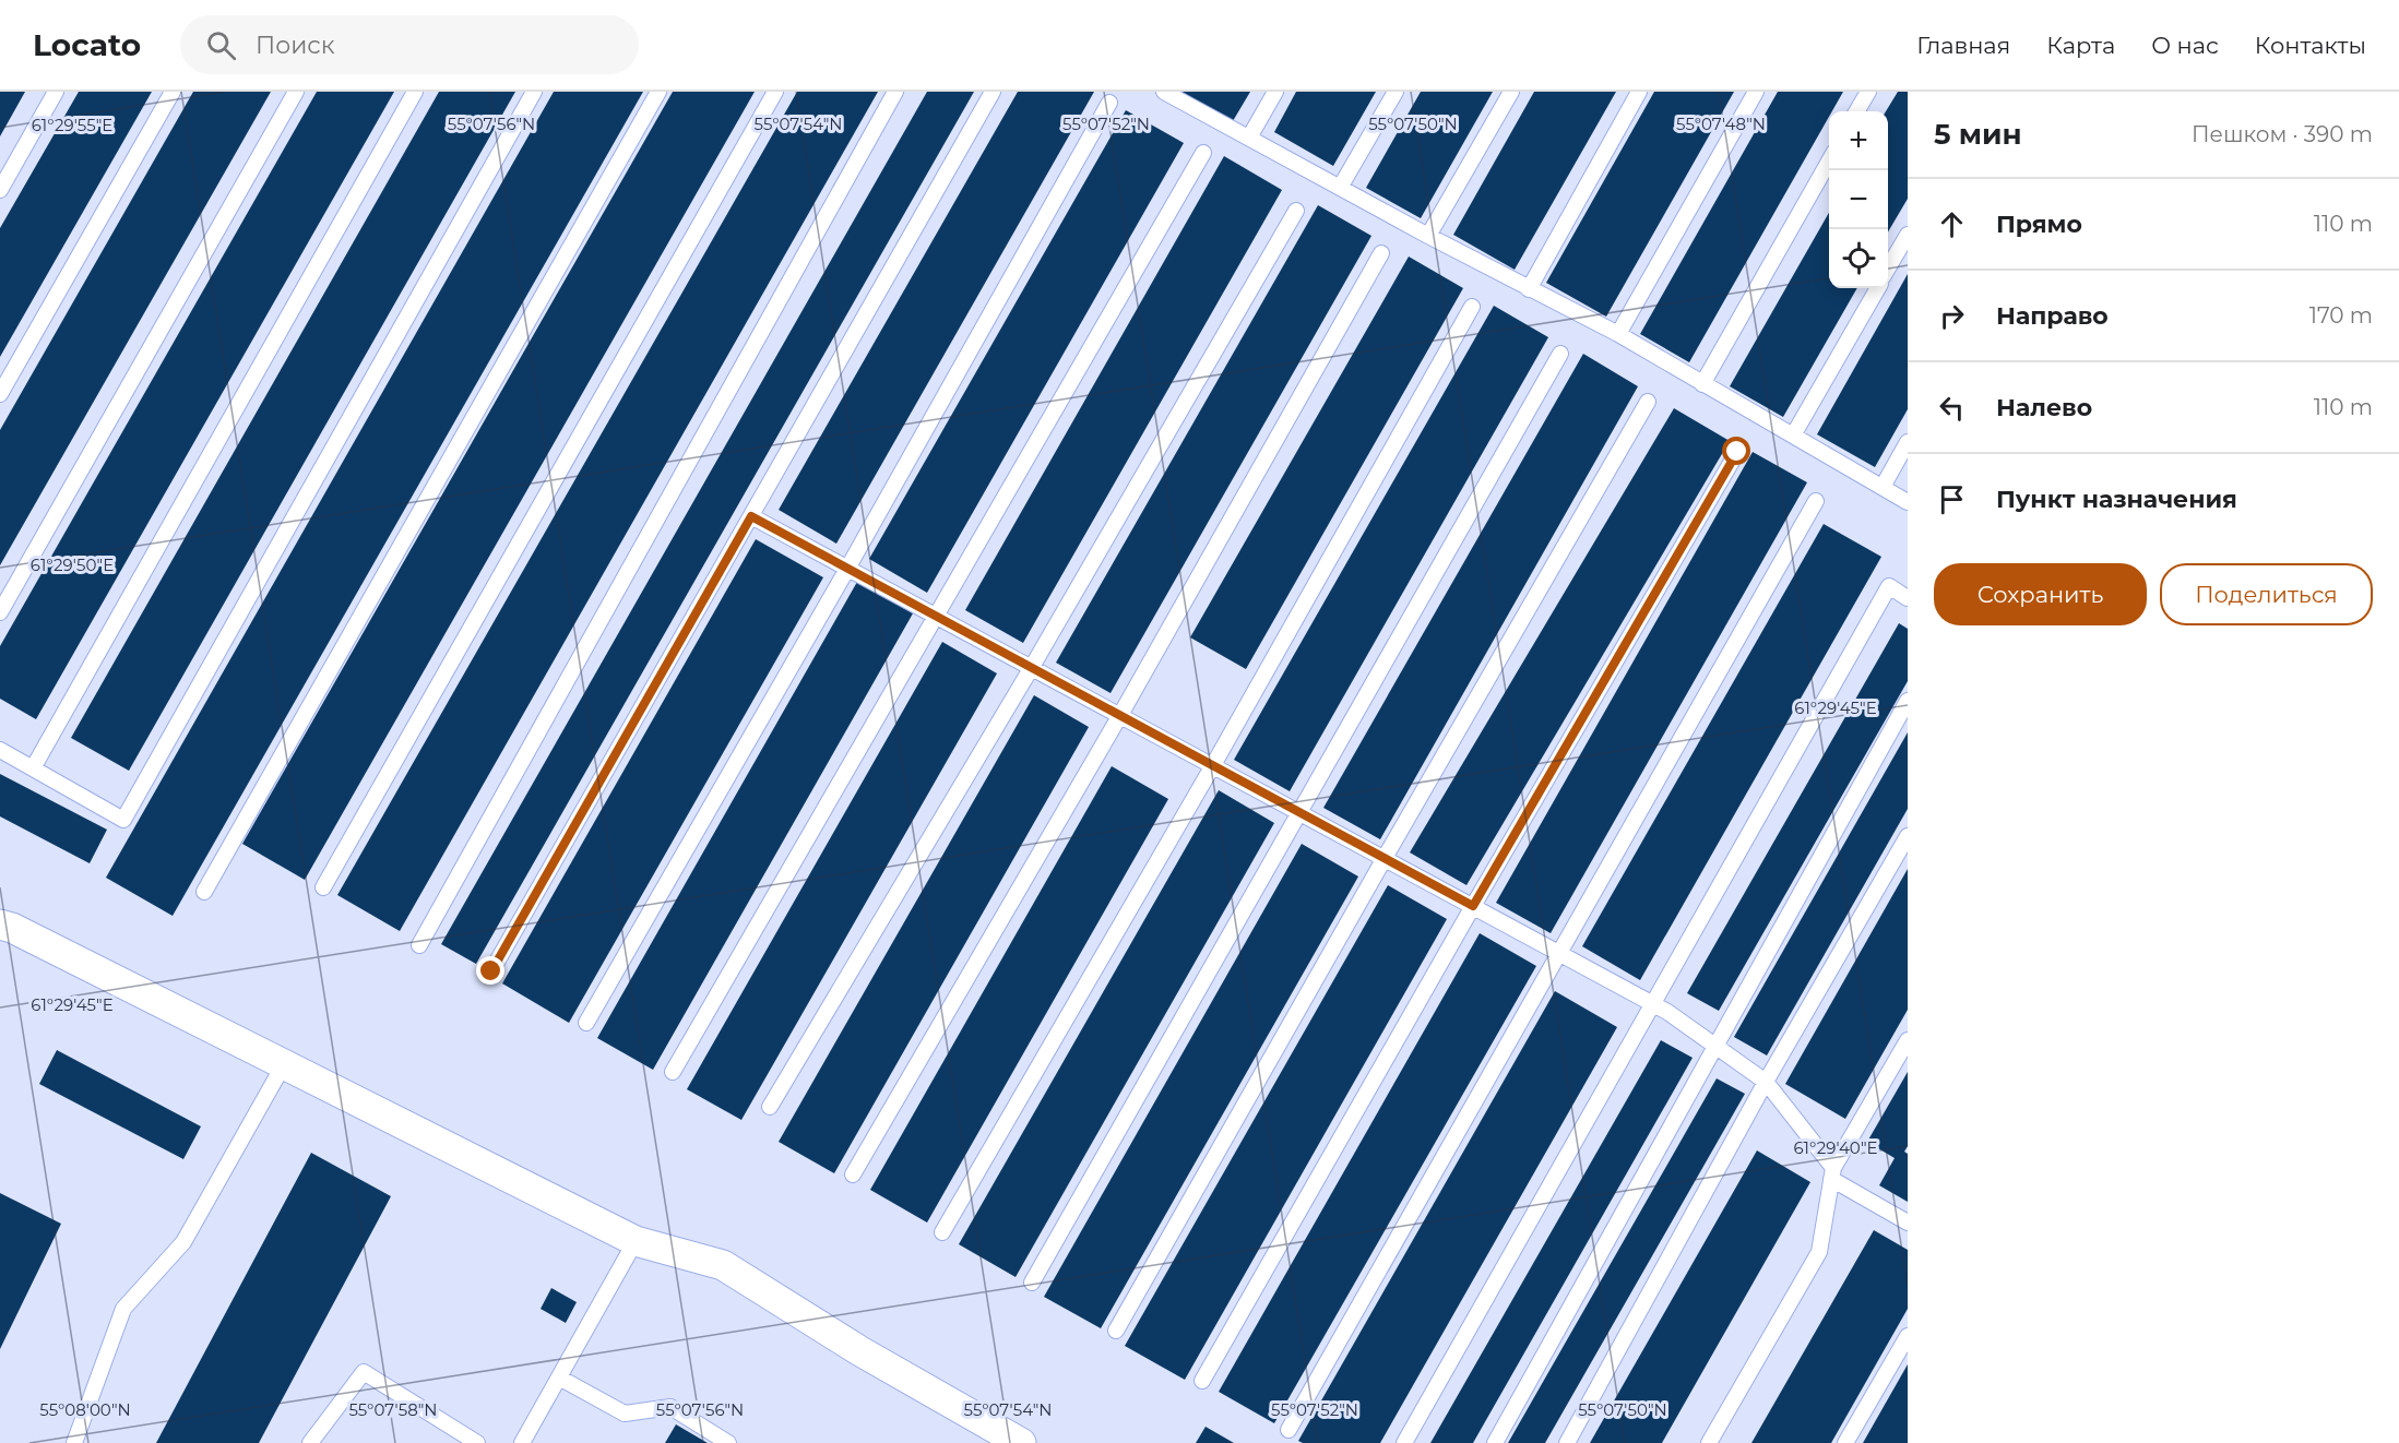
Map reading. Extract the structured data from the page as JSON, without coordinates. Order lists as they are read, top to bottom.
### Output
{
  "page": {
    "header": "Locato",
    "search": "Поиск",
    "nav": [
      "Главная",
      "Карта",
      "О нас",
      "Контакты"
    ],
    "heading": ["5 мин", "Пешком · 390 m"],
    "map_buttons": ["+", "−"],
    "list": [
      ["Прямо", "110 m"],
      ["Направо", "170 m"],
      ["Налево", "110 m"],
      "Пункт назначения"
    ],
    "buttons": ["Сохранить", "Поделиться"]
  },
  "coordinates": [
    "55°07'52\"N",
    "55°07'56\"N",
    "55°07'54\"N",
    "55°07'50\"N",
    "55°07'48\"N",
    "61°29'55\"E",
    "61°29'50\"E",
    "61°29'45\"E",
    "61°29'40\"E",
    "55°08'00\"N",
    "55°07'58\"N"
  ]
}
